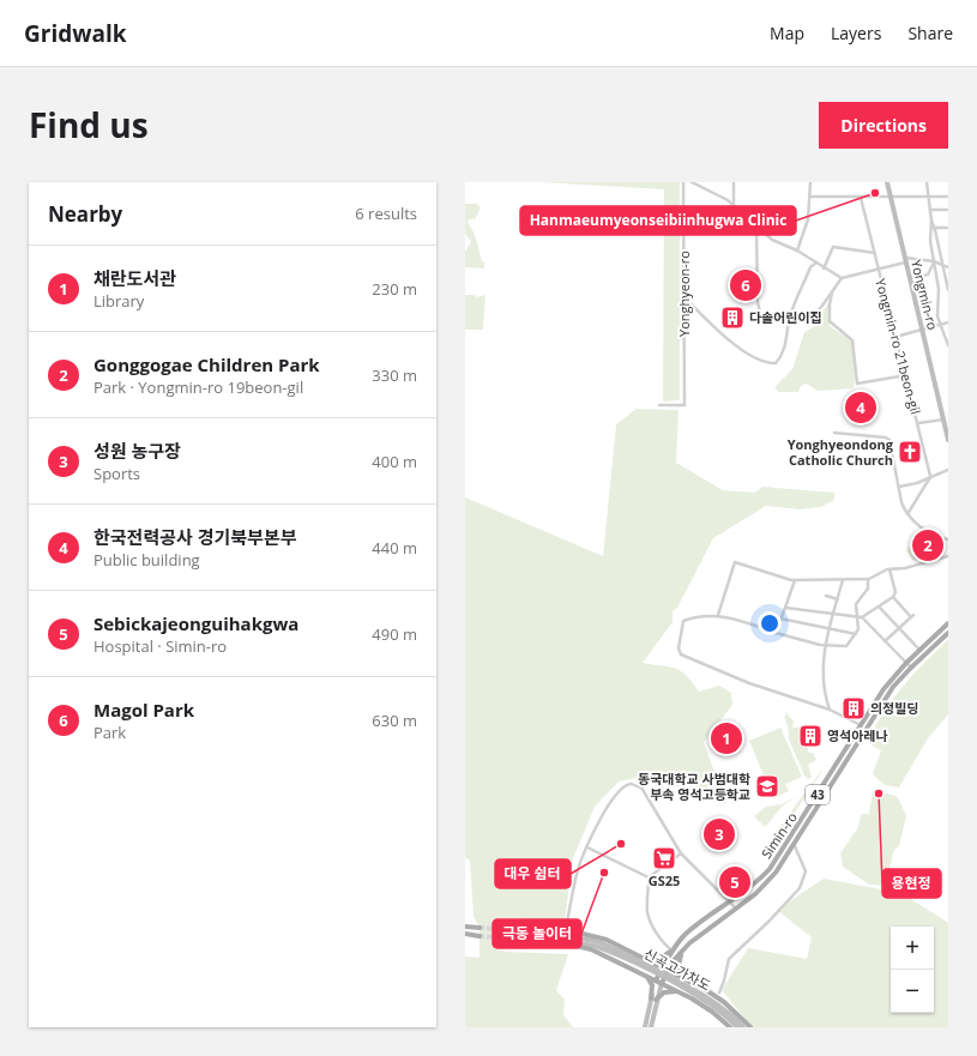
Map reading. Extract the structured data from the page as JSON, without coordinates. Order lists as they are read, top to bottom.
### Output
{
  "streets": {
    "main road": ["43", "Simin-ro"],
    "street": [
      "Yonghyeon-ro",
      "Yongmin-ro",
      "Yongmin-ro 21beon-gil",
      "신곡고가차도"
    ]
  },
  "places": {
    "other": [
      "Hanmaeumyeonseibiinhugwa Clinic",
      "용현정",
      "대우 쉼터",
      "극동 놀이터"
    ],
    "building": ["다솔어린이집", "의정빌딩", "영석아레나"],
    "church": ["Yonghyeondong Catholic Church"],
    "school or university": ["동국대학교 사범대학 부속 영석고등학교"],
    "supermarket": ["GS25"]
  },
  "page": {
    "header": "Gridwalk",
    "nav": ["Map", "Layers", "Share"],
    "title": "Find us",
    "buttons": "Directions",
    "heading": ["Nearby", "6 results"],
    "list": [
      {
        "mark": "1",
        "name": "채란도서관",
        "note": "Library",
        "value": "230 m"
      },
      {
        "mark": "2",
        "name": "Gonggogae Children Park",
        "note": "Park · Yongmin-ro 19beon-gil",
        "value": "330 m"
      },
      {
        "mark": "3",
        "name": "성원 농구장",
        "note": "Sports",
        "value": "400 m"
      },
      {
        "mark": "4",
        "name": "한국전력공사 경기북부본부",
        "note": "Public building",
        "value": "440 m"
      },
      {
        "mark": "5",
        "name": "Sebickajeonguihakgwa",
        "note": "Hospital · Simin-ro",
        "value": "490 m"
      },
      {
        "mark": "6",
        "name": "Magol Park",
        "note": "Park",
        "value": "630 m"
      }
    ],
    "pins": [
      "6",
      "4",
      "2",
      "1",
      "3",
      "5"
    ],
    "map_buttons": ["+", "−"]
  }
}
